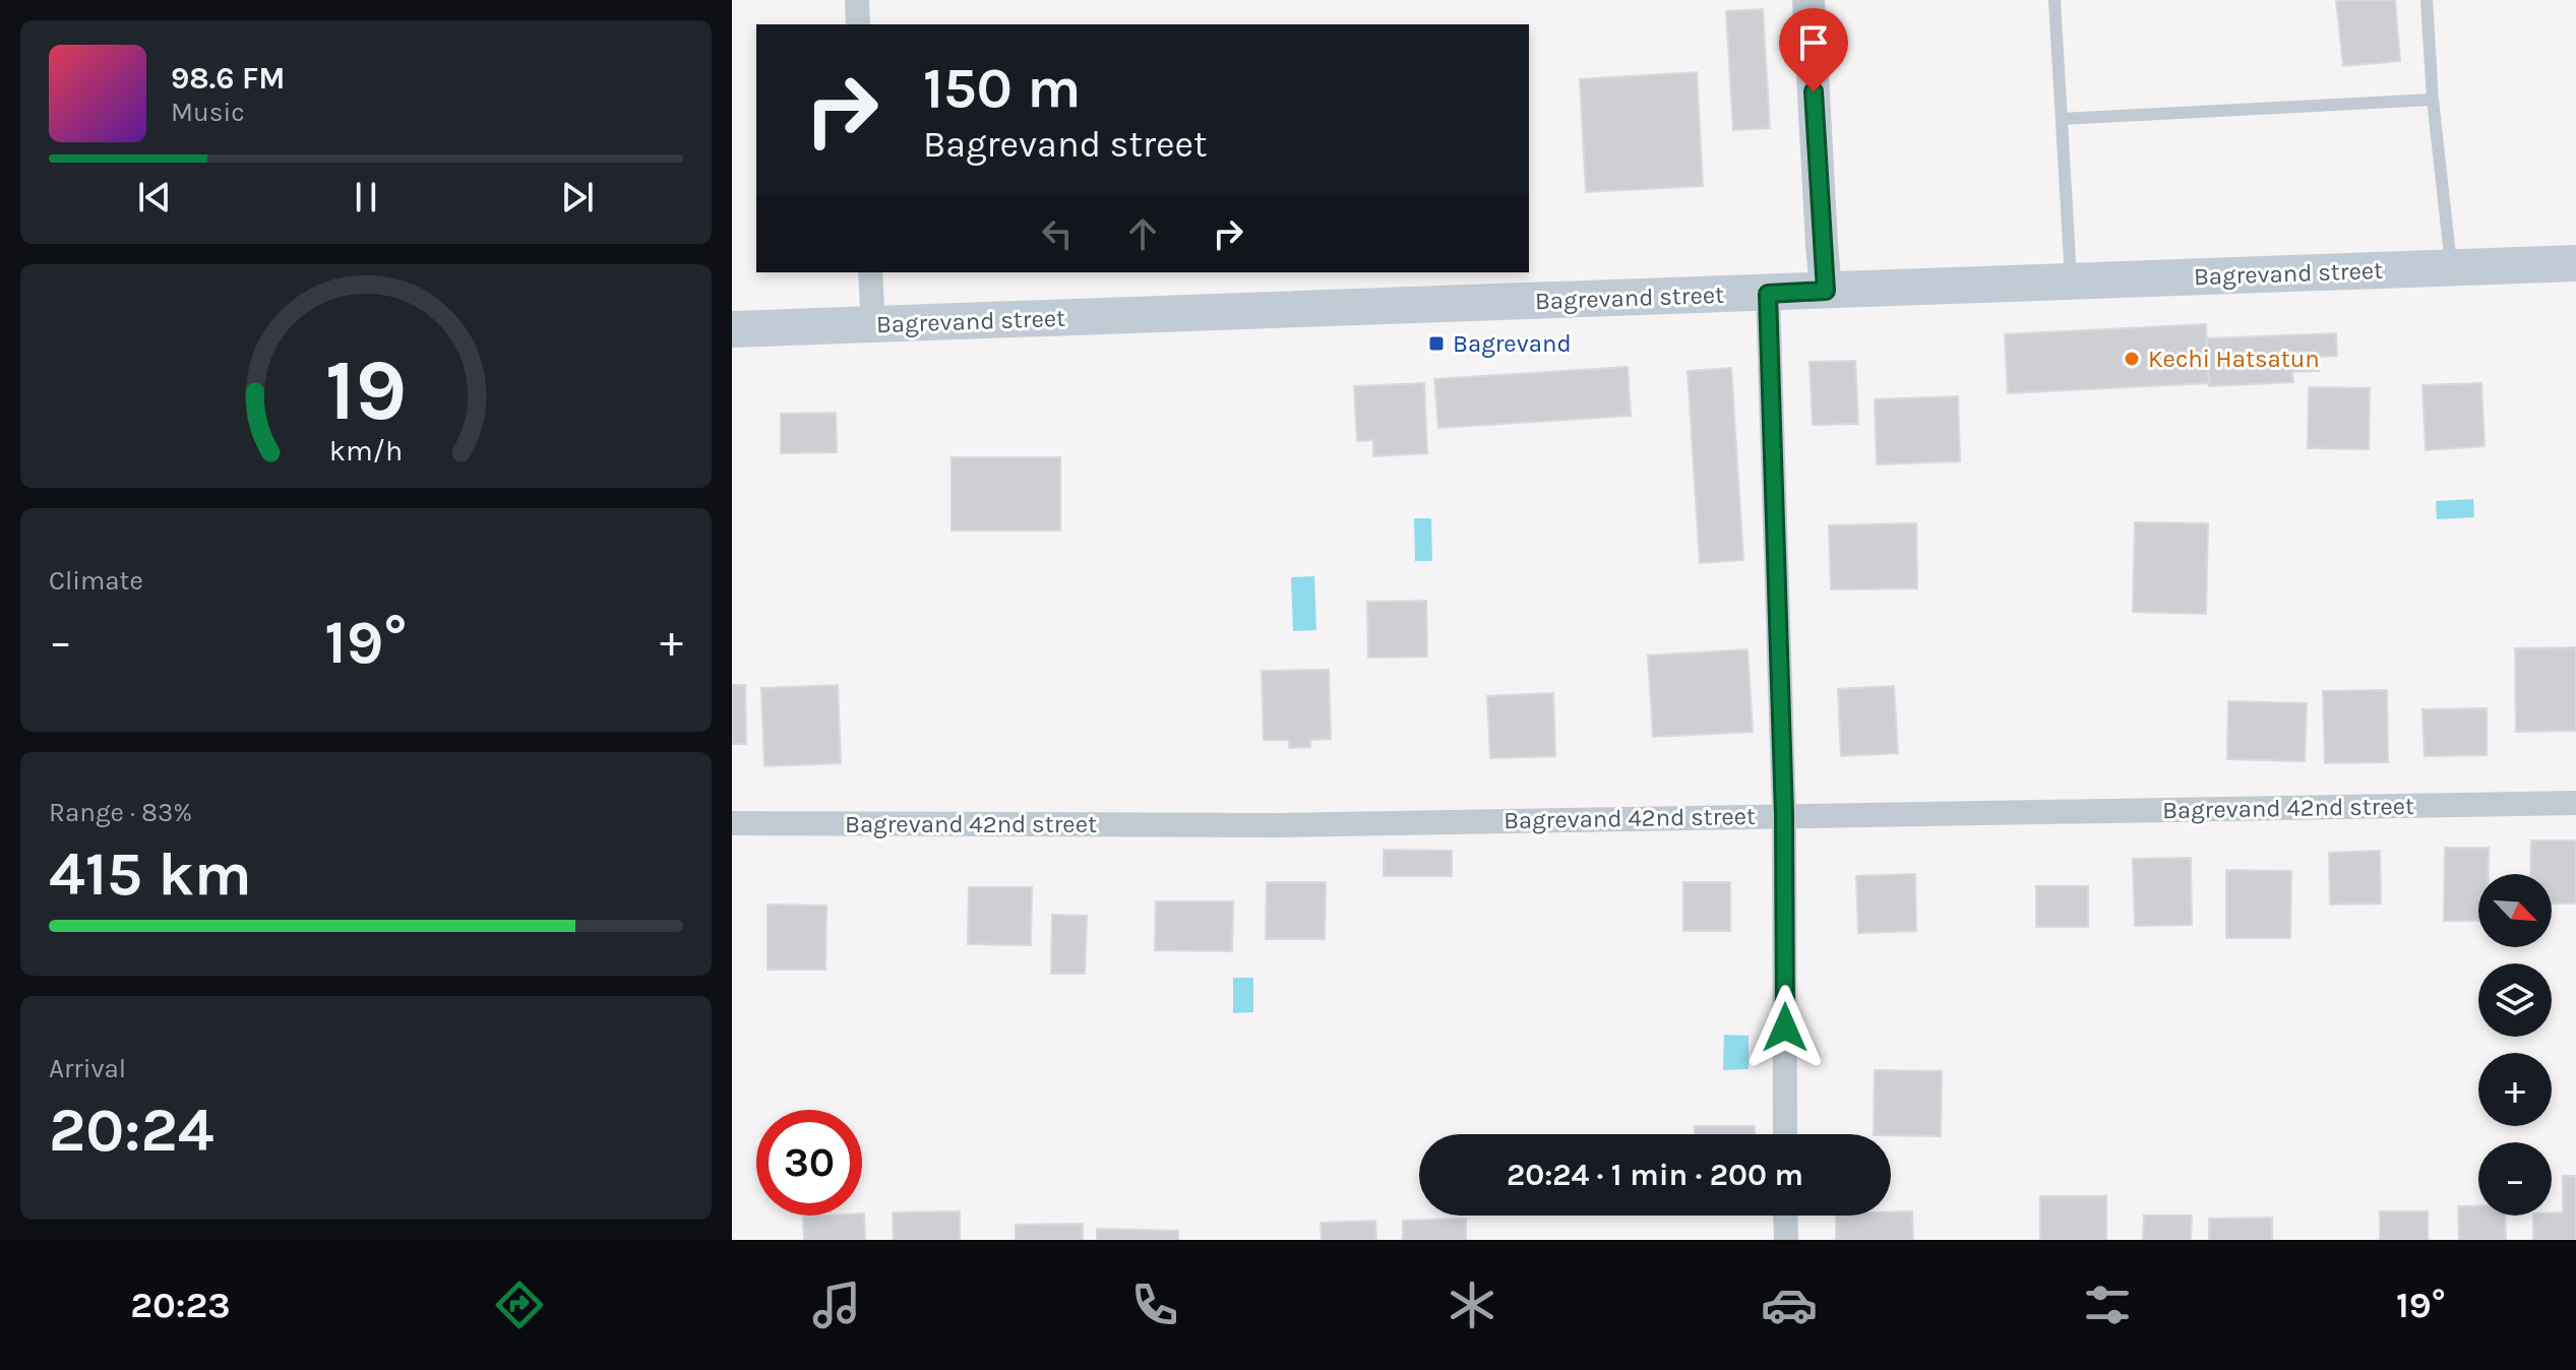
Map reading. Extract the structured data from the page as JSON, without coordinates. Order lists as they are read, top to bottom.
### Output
{
  "streets": {
    "main road": ["Bagrevand street"],
    "street": ["Bagrevand 42nd street"]
  },
  "places": {
    "transit": ["Bagrevand"],
    "other": ["Kechi Hatsatun"]
  },
  "north": "bottom right",
  "page": {
    "turn": ["150 m", "Bagrevand street"],
    "song": ["98.6 FM", "Music"],
    "tile": [
      "Climate",
      ["Range · 83%", "415 km"],
      ["Arrival", "20:24"]
    ],
    "heat": ["−", "19°", "+"],
    "map_buttons": ["+", "−"],
    "limit": "30",
    "trip": "20:24 · 1 min · 200 m",
    "tabs": ["20:23", "19°"],
    "gauge": ["19", "km/h"]
  }
}
